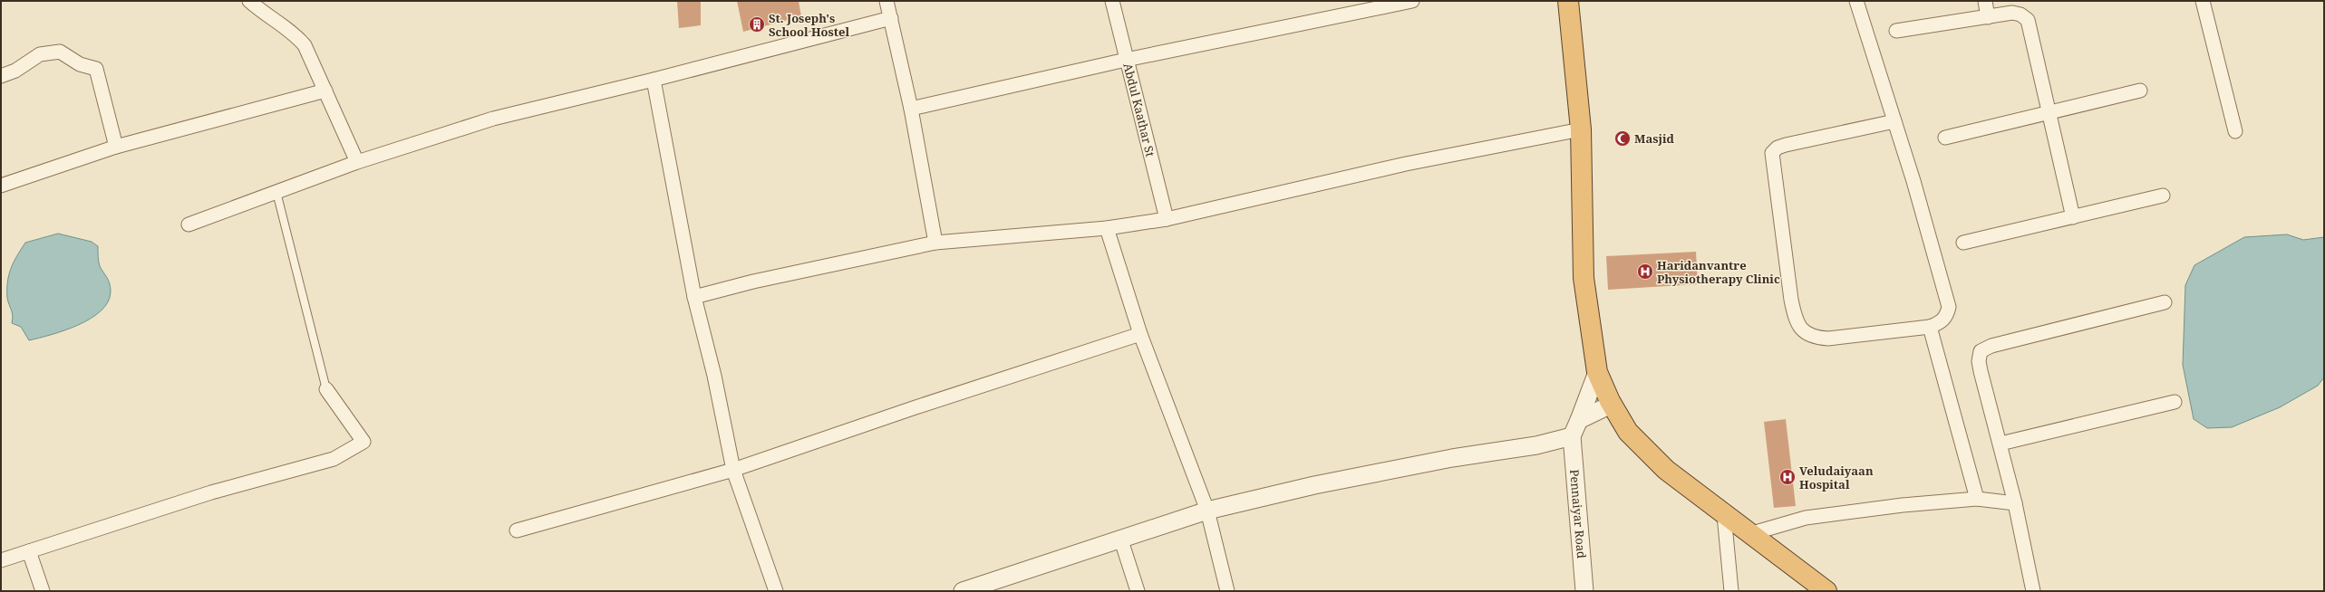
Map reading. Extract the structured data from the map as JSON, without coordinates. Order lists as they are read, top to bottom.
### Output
{
  "streets": {
    "street": ["Abdul Kaathar St", "Pennaiyar Road"]
  },
  "places": {
    "building": ["St. Joseph's School Hostel"],
    "mosque": ["Masjid"],
    "hospital": ["Haridanvantre Physiotherapy Clinic", "Veludaiyaan Hospital"]
  }
}
